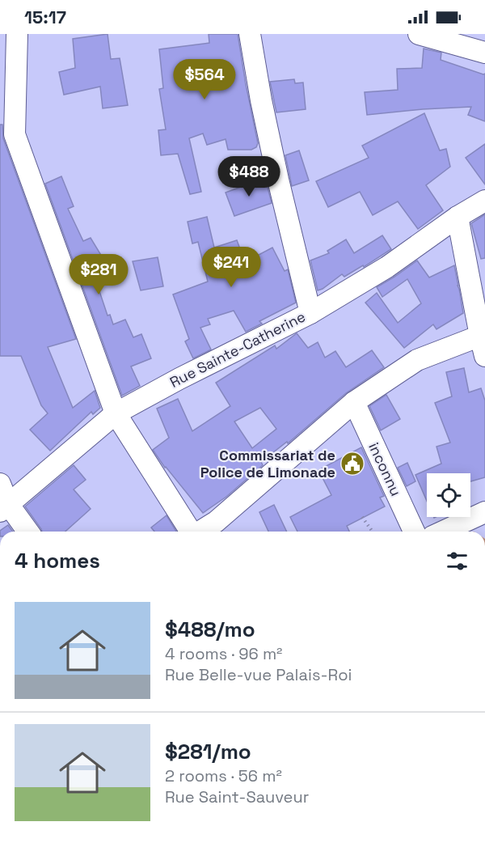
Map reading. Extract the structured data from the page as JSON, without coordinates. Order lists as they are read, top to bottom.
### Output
{
  "streets": {
    "street": ["Rue Sainte-Catherine", "inconnu"]
  },
  "places": {
    "public building": ["Commissariat de Police de Limonade"]
  },
  "page": {
    "status": "15:17",
    "price": [
      "$564",
      "$488",
      "$241",
      "$281"
    ],
    "heading": "4 homes",
    "list": [
      {
        "name": "$488/mo",
        "note": "4 rooms · 96 m² · Rue Belle-vue Palais-Roi"
      },
      {
        "name": "$281/mo",
        "note": "2 rooms · 56 m² · Rue Saint-Sauveur"
      }
    ]
  }
}
